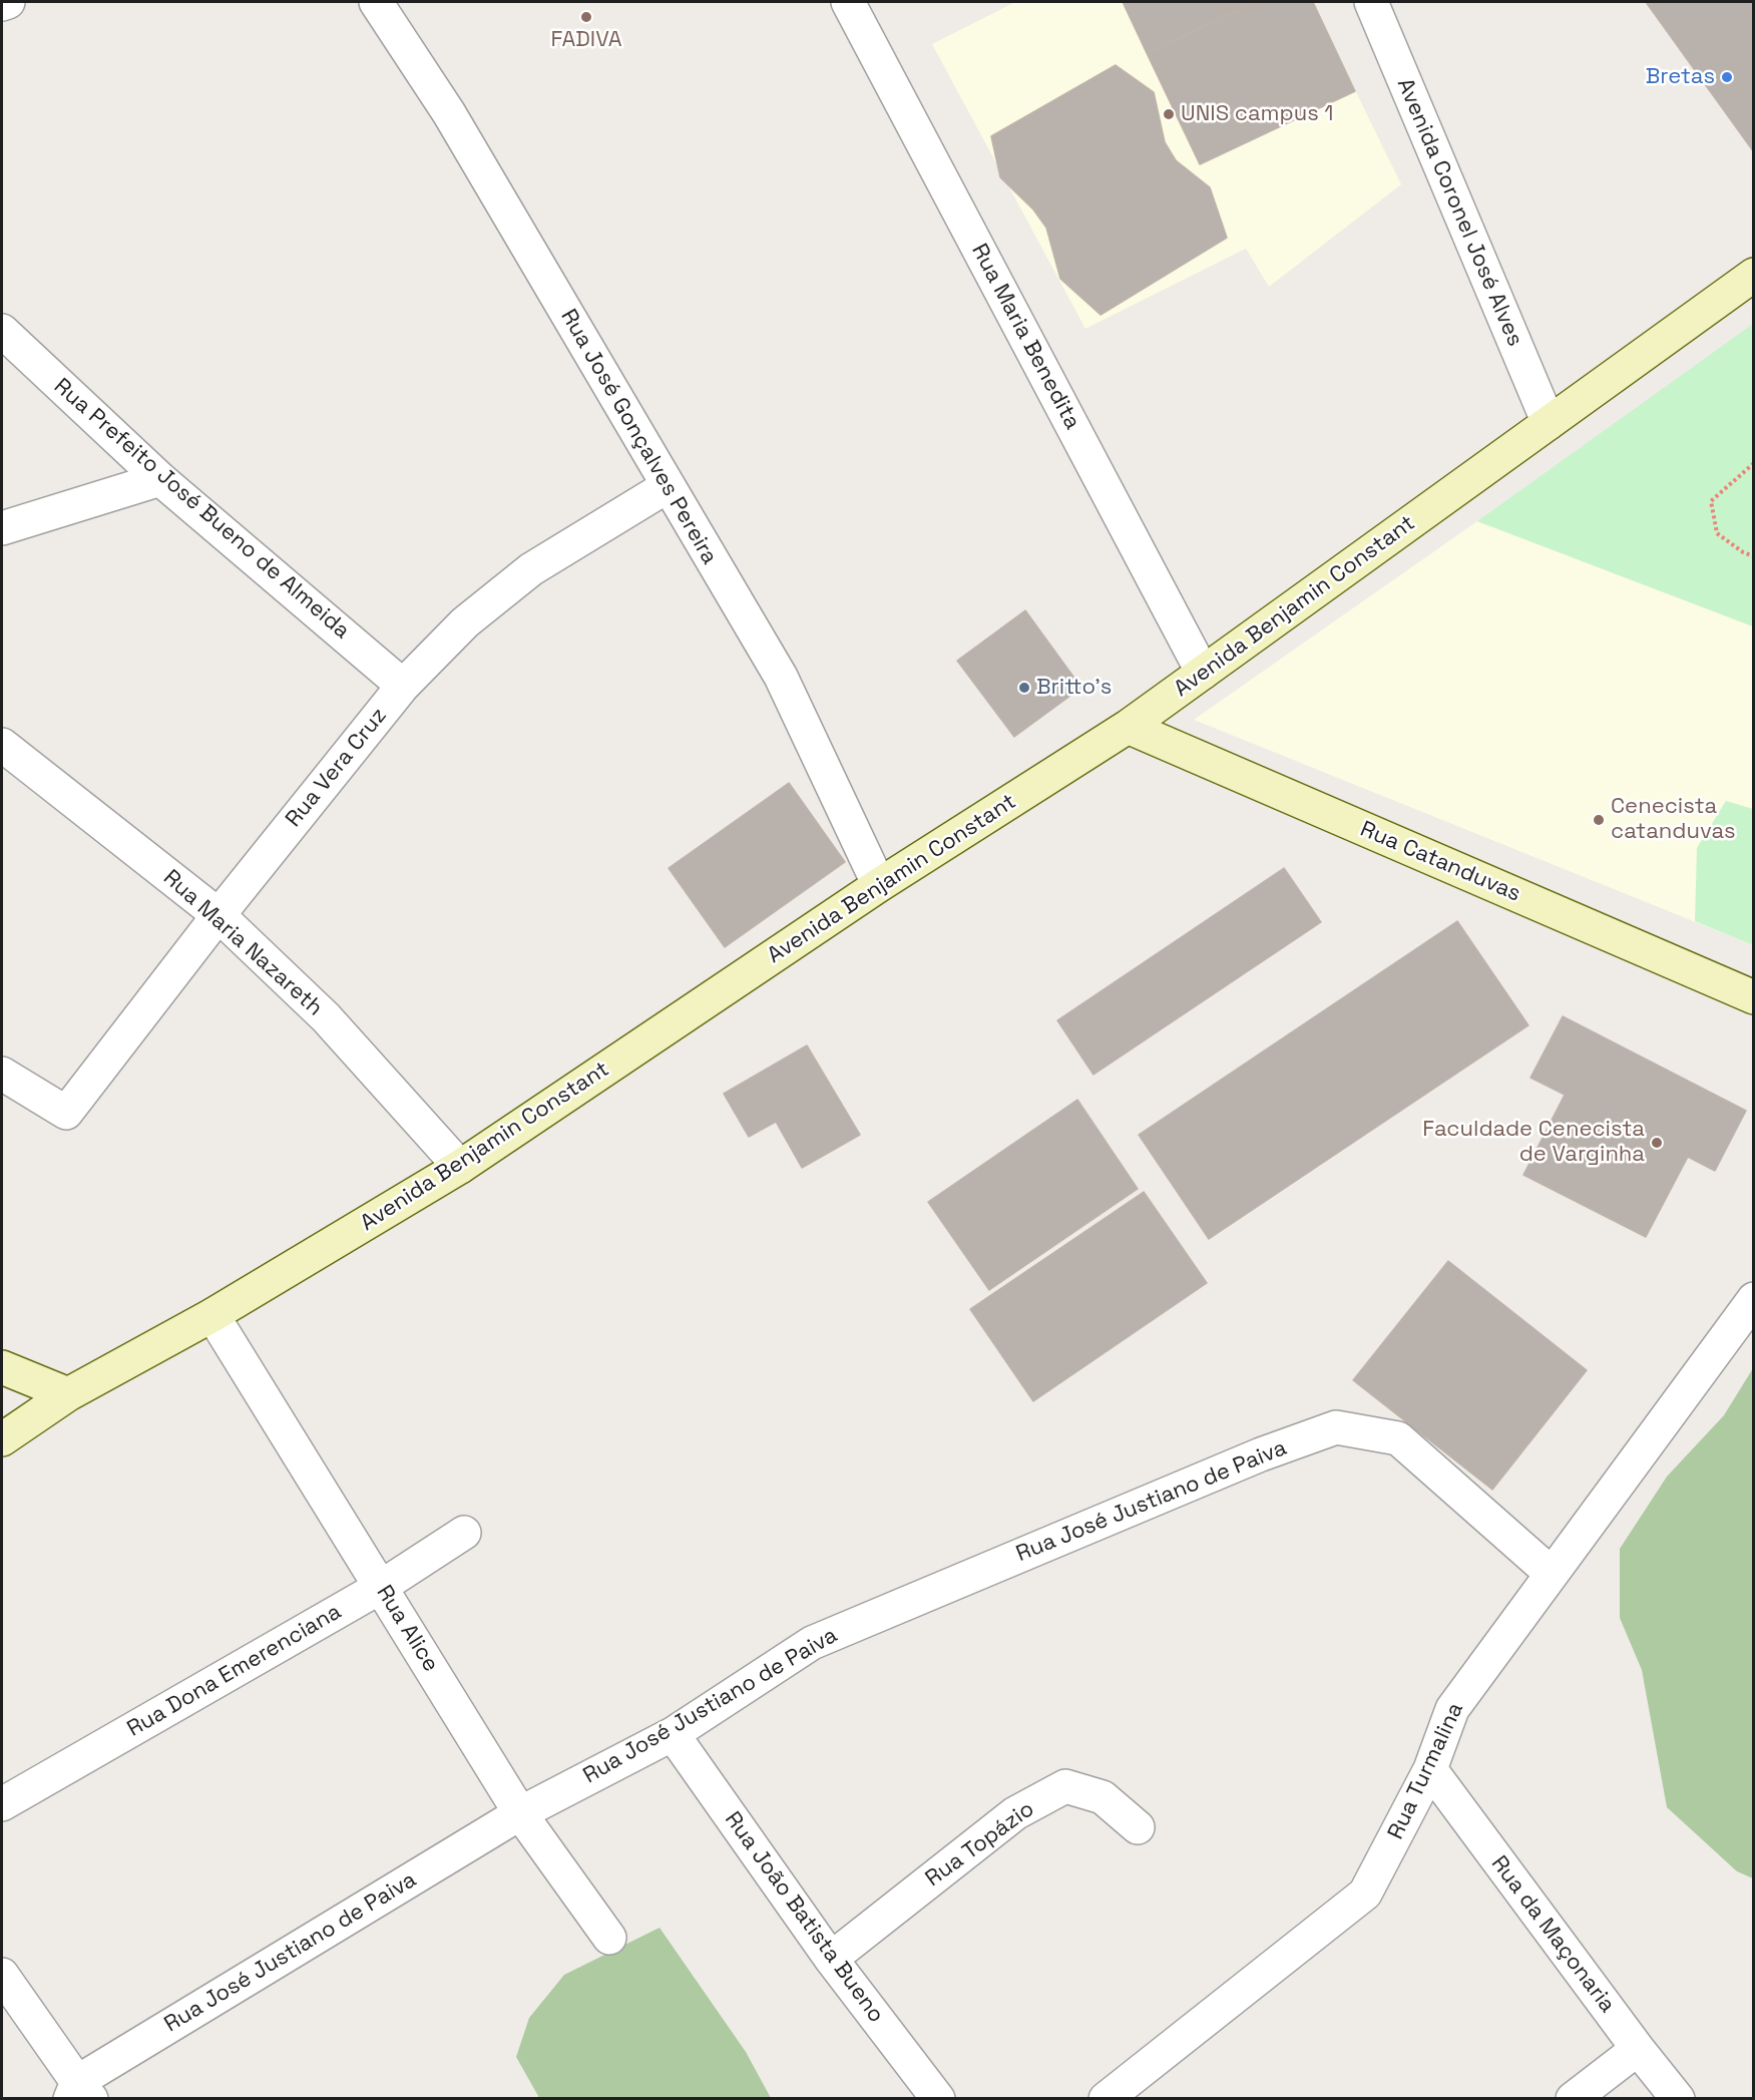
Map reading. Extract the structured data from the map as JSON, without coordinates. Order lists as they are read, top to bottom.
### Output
{
  "streets": {
    "main road": ["Avenida Benjamin Constant", "Rua Catanduvas"],
    "street": [
      "Avenida Coronel José Alves",
      "Rua Maria Benedita",
      "Rua José Gonçalves Pereira",
      "Rua Prefeito José Bueno de Almeida",
      "Rua Vera Cruz",
      "Rua Maria Nazareth",
      "Rua José Justiano de Paiva",
      "Rua Alice",
      "Rua Dona Emerenciana",
      "Rua Turmalina",
      "Rua Topázio",
      "Rua João Batista Bueno",
      "Rua da Maçonaria"
    ]
  },
  "crossings": [
    ["Avenida Coronel José Alves", "Avenida Benjamin Constant"],
    ["Rua Maria Benedita", "Avenida Benjamin Constant"],
    ["Rua José Gonçalves Pereira", "Avenida Benjamin Constant"],
    ["Rua José Gonçalves Pereira", "Rua Vera Cruz"],
    ["Rua Prefeito José Bueno de Almeida", "Rua Vera Cruz"],
    ["Avenida Benjamin Constant", "Rua Catanduvas"],
    ["Avenida Benjamin Constant", "Rua Maria Nazareth"],
    ["Avenida Benjamin Constant", "Rua Alice"],
    ["Rua Vera Cruz", "Rua Maria Nazareth"],
    ["Rua José Justiano de Paiva", "Rua Alice"],
    ["Rua José Justiano de Paiva", "Rua Turmalina"],
    ["Rua José Justiano de Paiva", "Rua João Batista Bueno"],
    ["Rua Alice", "Rua Dona Emerenciana"],
    ["Rua Turmalina", "Rua da Maçonaria"],
    ["Rua Topázio", "Rua João Batista Bueno"]
  ],
  "places": [
    "FADIVA",
    "Bretas",
    "UNIS campus 1",
    "Britto's",
    "Cenecista catanduvas",
    "Faculdade Cenecista de Varginha"
  ]
}
